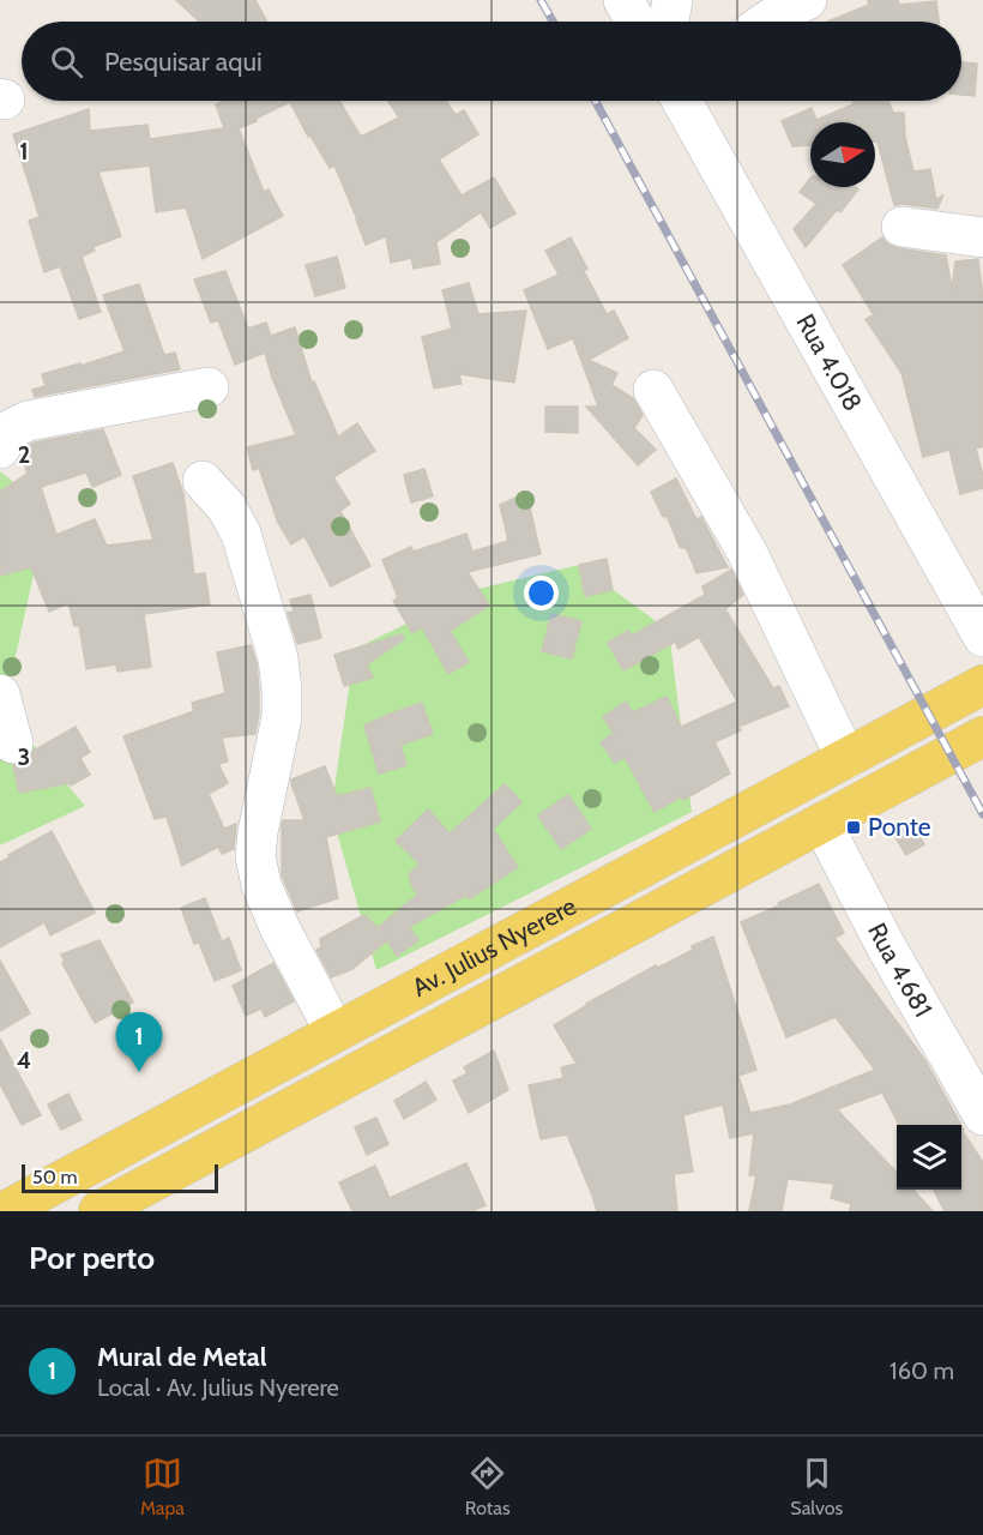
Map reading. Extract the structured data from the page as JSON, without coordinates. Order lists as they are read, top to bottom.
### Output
{
  "streets": {
    "main road": ["Av. Julius Nyerere"],
    "street": ["Rua 4.018", "Rua 4.681"]
  },
  "crossings": [
    ["Av. Julius Nyerere", "Rua 4.681"]
  ],
  "places": {
    "transit": ["Ponte"]
  },
  "scale_bar": "50 m",
  "north": "right",
  "page": {
    "search": "Pesquisar aqui",
    "pins": "1",
    "scale": "50 m",
    "heading": "Por perto",
    "list": [
      {
        "mark": "1",
        "name": "Mural de Metal",
        "note": "Local · Av. Julius Nyerere",
        "value": "160 m"
      }
    ],
    "nav": ["Mapa", "Rotas", "Salvos"]
  },
  "grid": {
    "rows": [
      "1",
      "2",
      "3",
      "4"
    ]
  }
}
